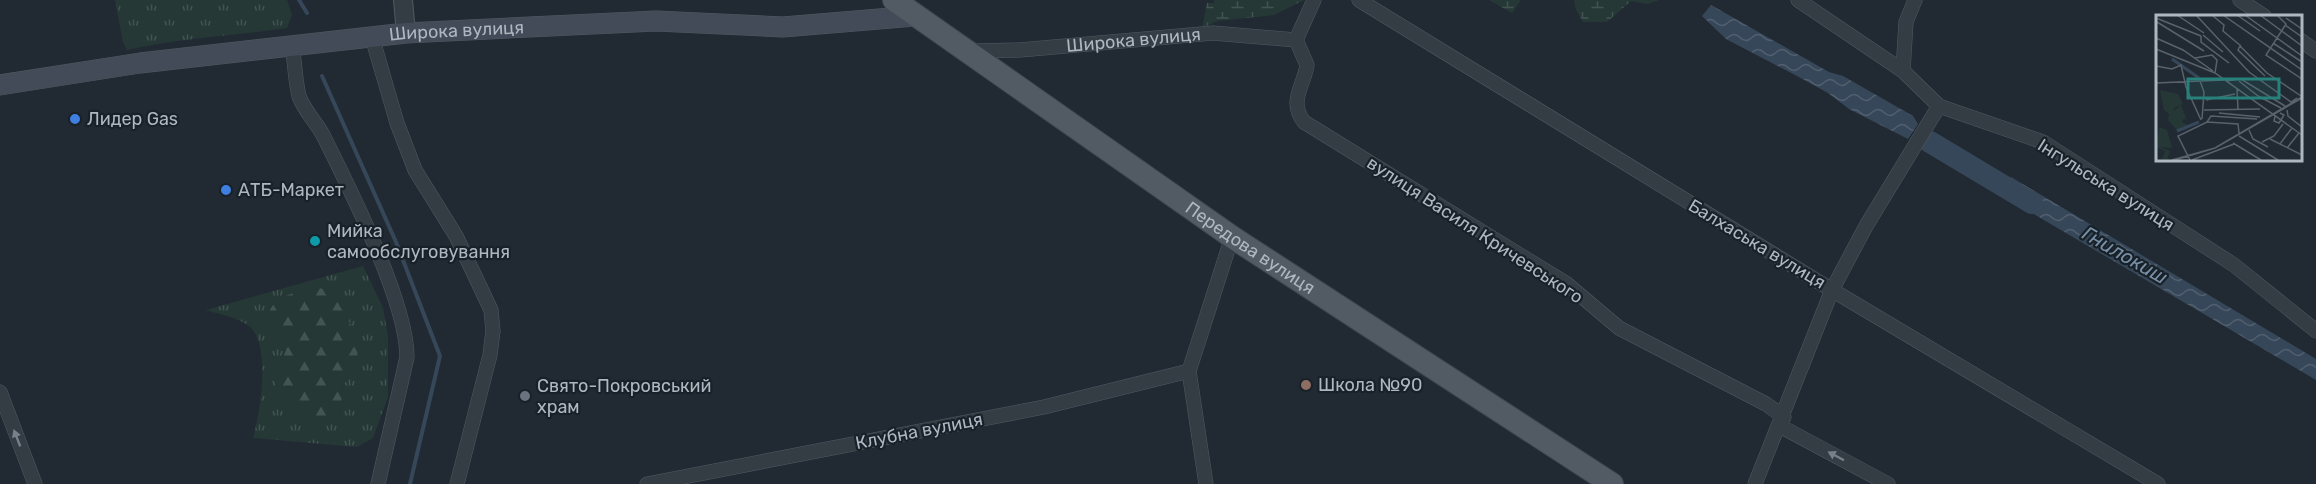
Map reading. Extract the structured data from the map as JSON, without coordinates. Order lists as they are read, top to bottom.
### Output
{
  "streets": {
    "main road": ["Широка вулиця", "Передова вулиця"],
    "street": [
      "Інгульська вулиця",
      "вулиця Василя Кричевського",
      "Балхаська вулиця",
      "Клубна вулиця"
    ]
  },
  "crossings": [
    ["Широка вулиця", "вулиця Василя Кричевського"],
    ["Широка вулиця", "Передова вулиця"]
  ],
  "water": ["Гнилокиш"],
  "places": [
    "Лидер Gas",
    "АТБ-Маркет",
    "Мийка самообслуговування",
    "Школа №90",
    "Свято-Покровський храм"
  ]
}
